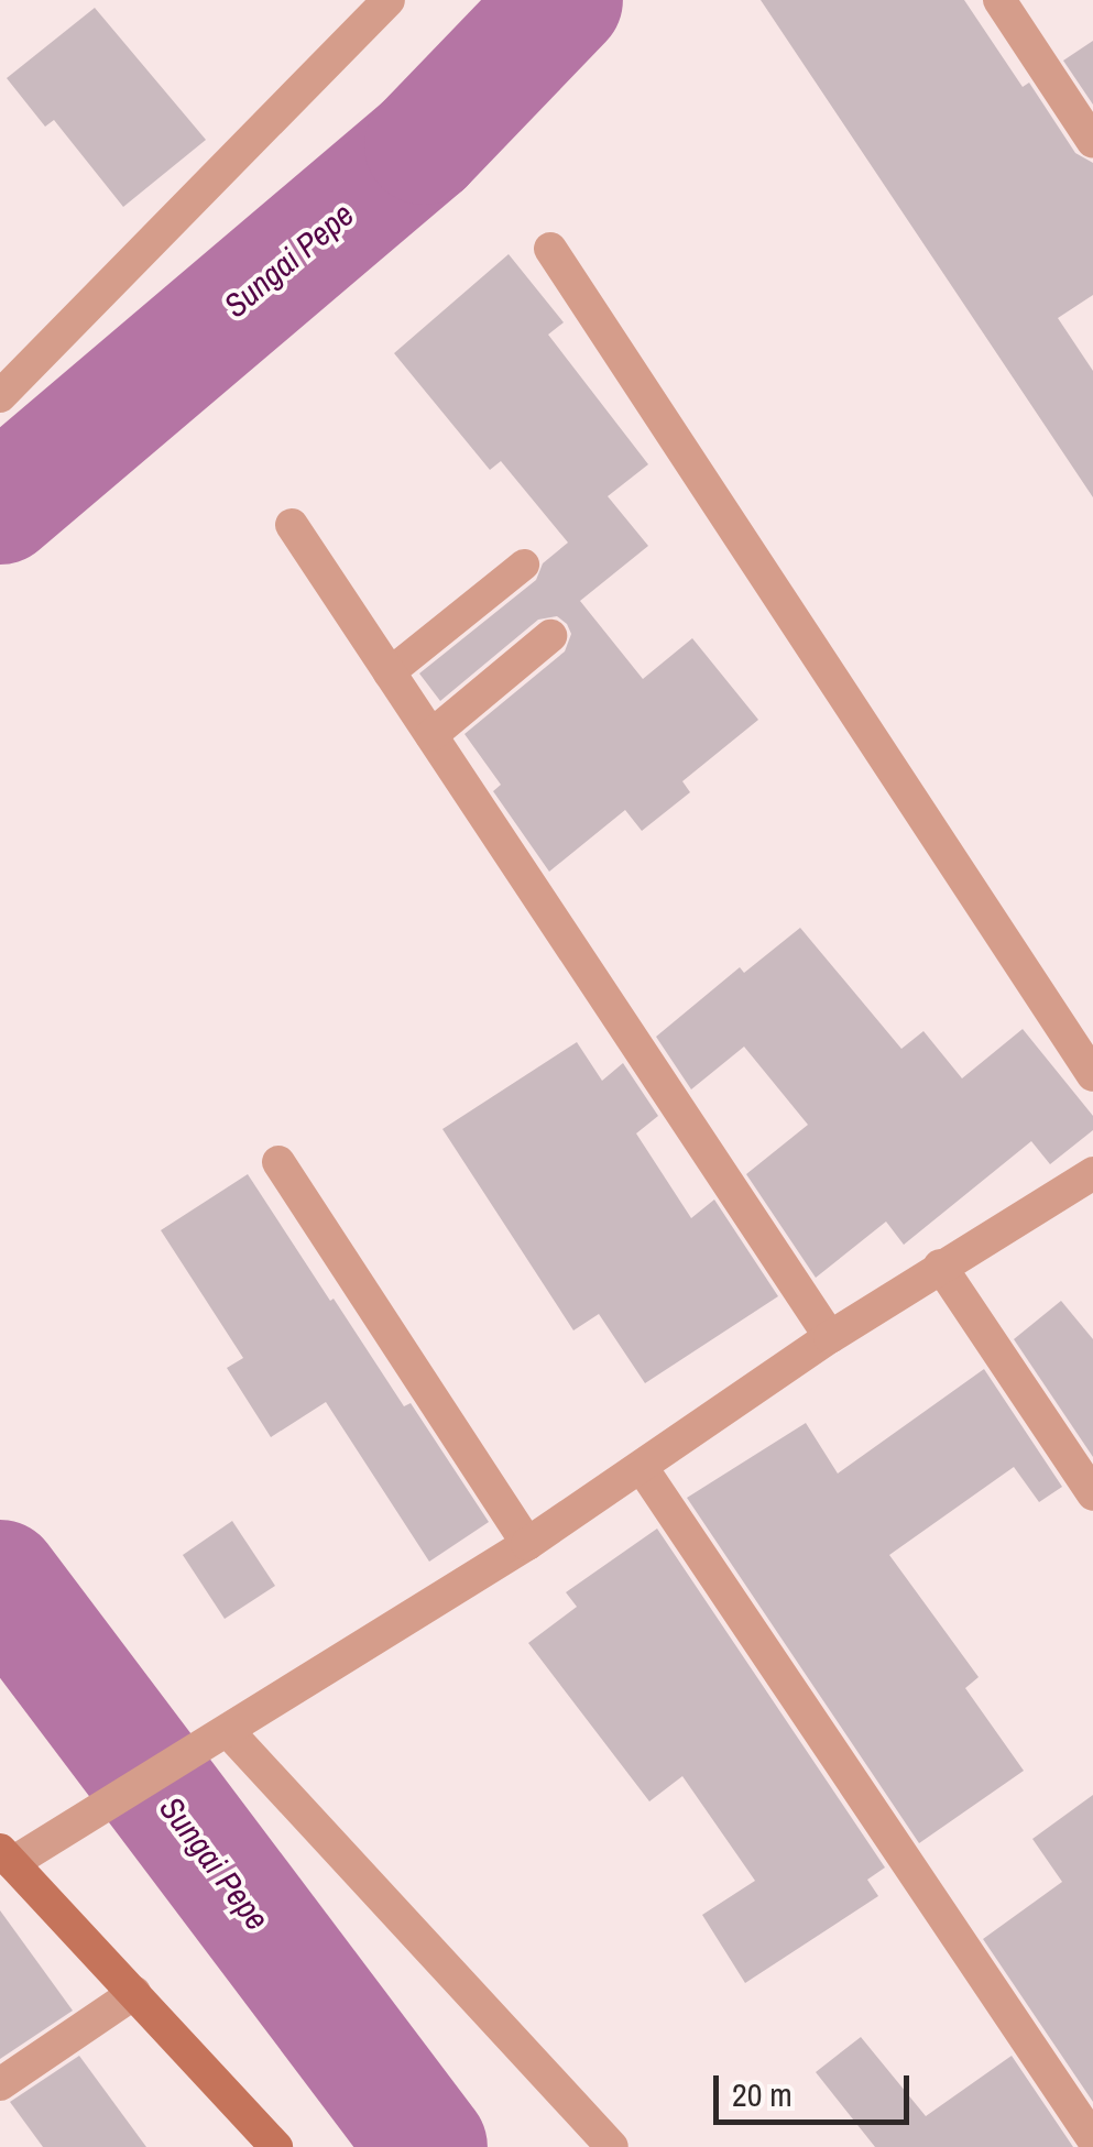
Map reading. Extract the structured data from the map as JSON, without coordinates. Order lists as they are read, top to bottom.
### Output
{
  "water": ["Sungai Pepe"],
  "scale_bar": "20 m"
}
